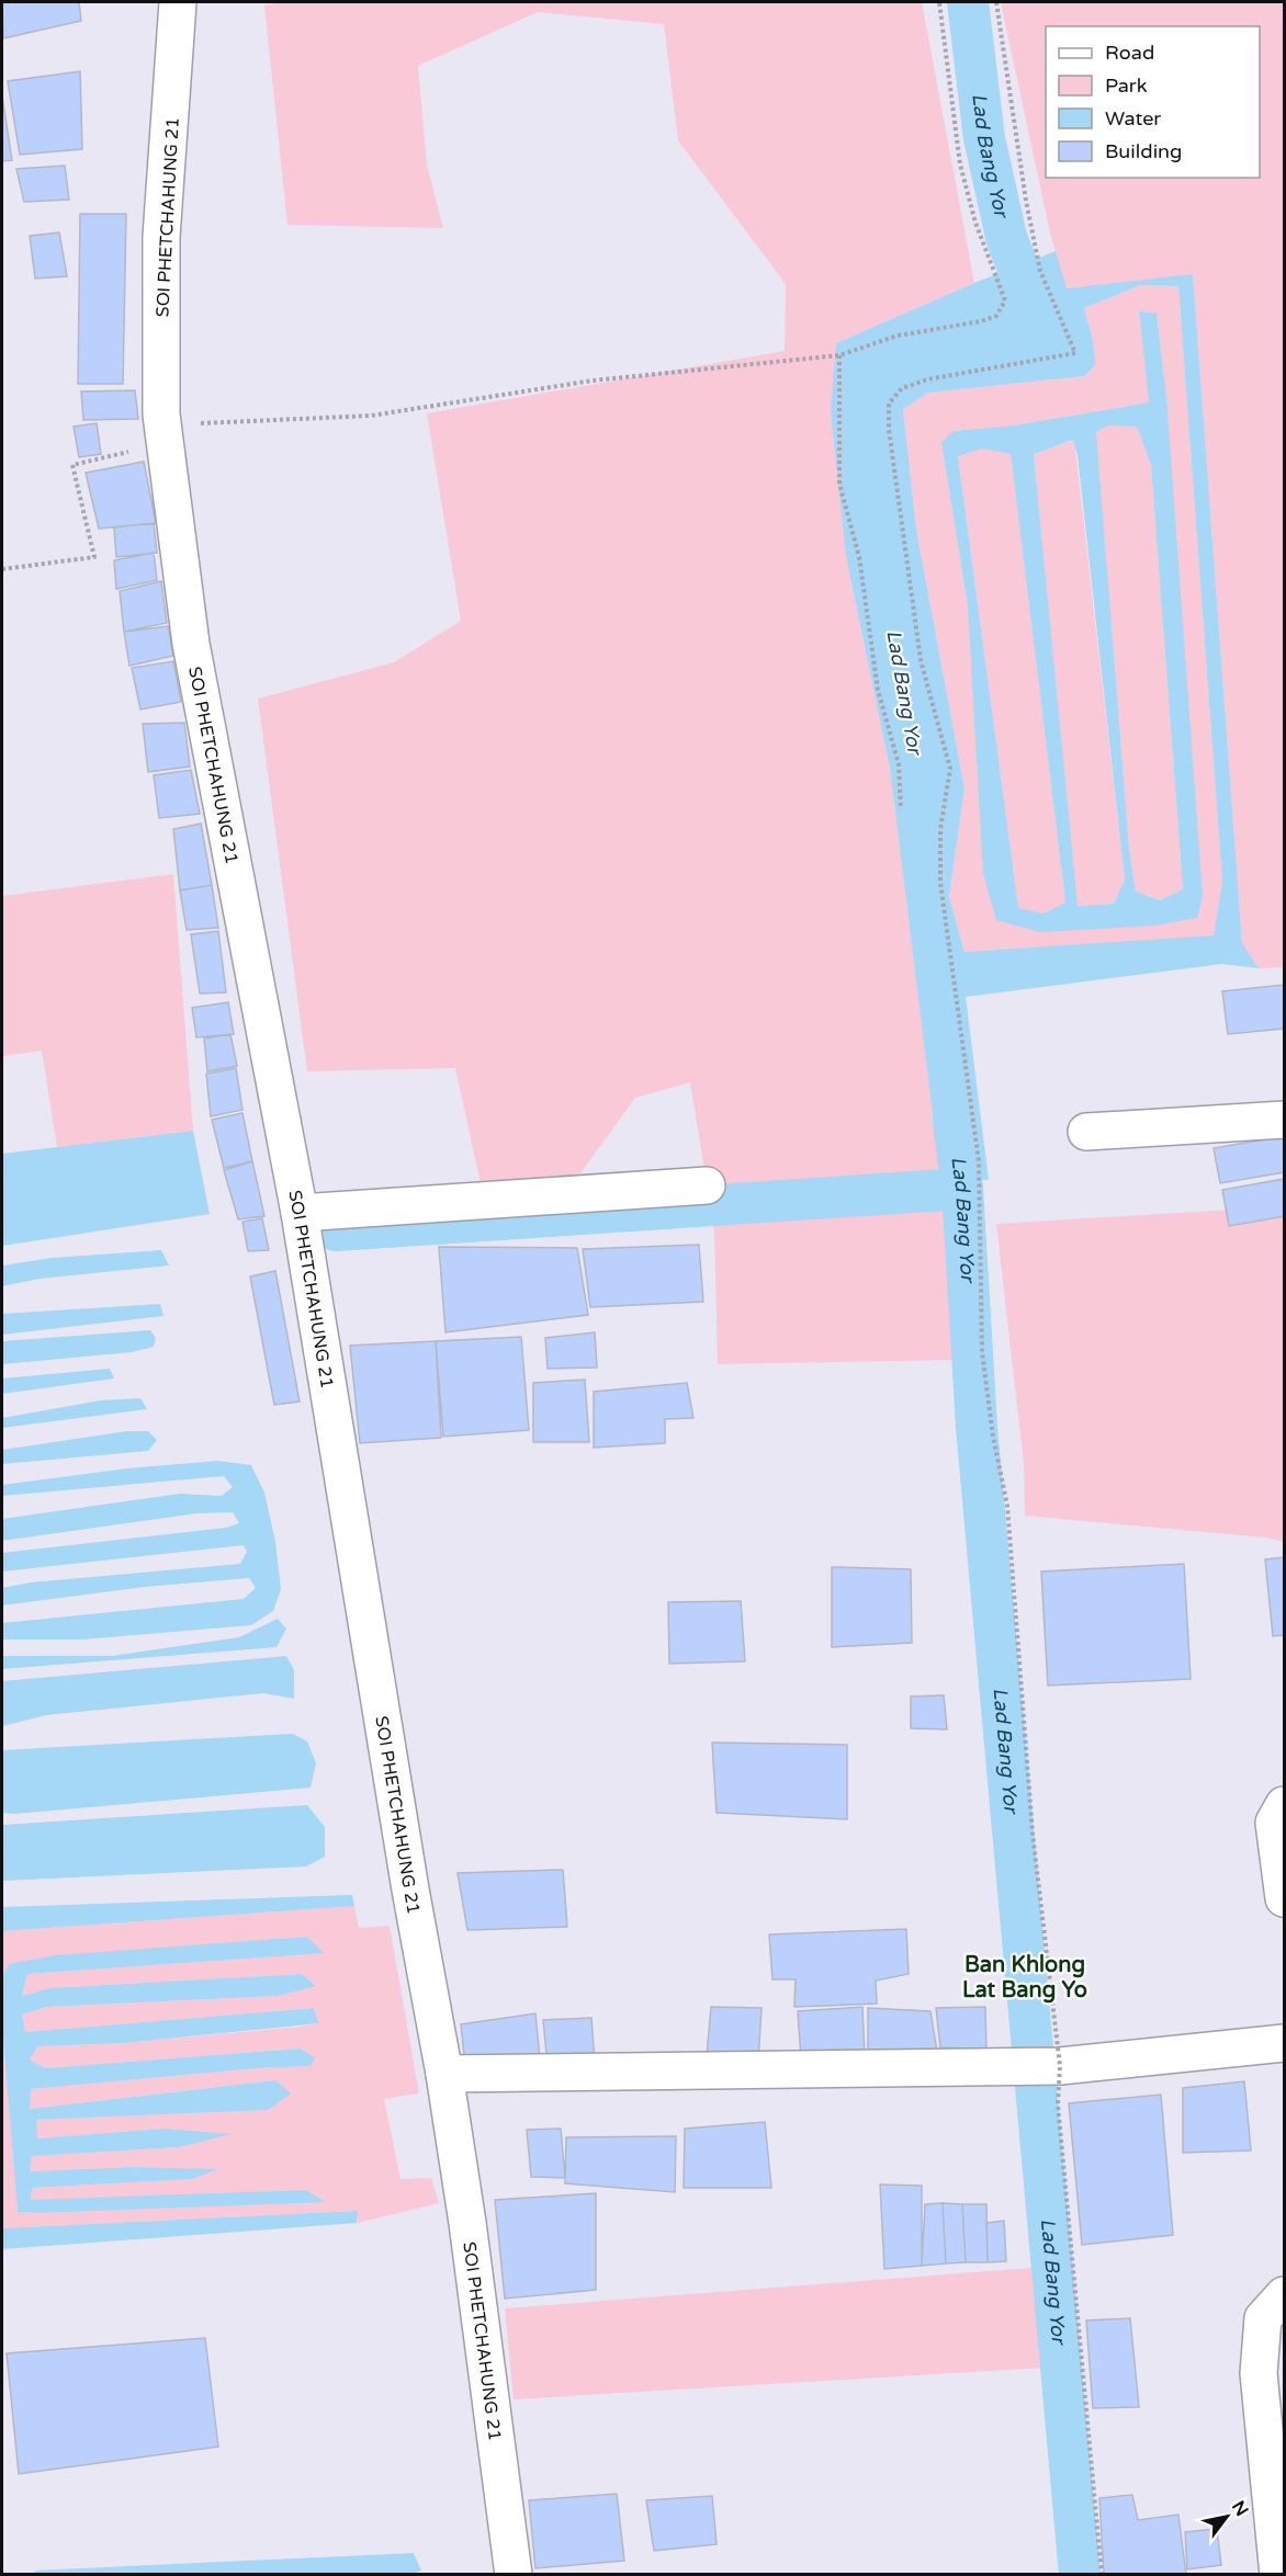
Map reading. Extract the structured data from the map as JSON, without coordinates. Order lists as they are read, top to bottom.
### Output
{
  "streets": {
    "street": ["SOI PHETCHAHUNG 21"]
  },
  "districts": ["Ban Khlong Lat Bang Yo"],
  "water": ["Lad Bang Yor"],
  "legend": [
    "Road",
    "Park",
    "Water",
    "Building"
  ],
  "north": "top right"
}
